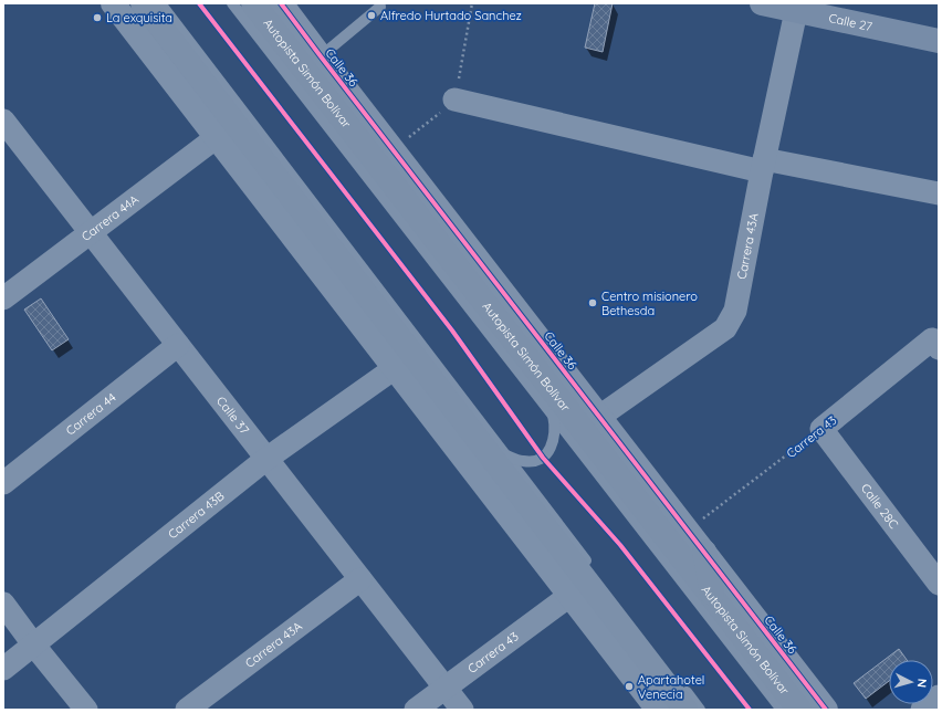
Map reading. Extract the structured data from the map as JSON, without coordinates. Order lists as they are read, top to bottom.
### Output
{
  "streets": {
    "highway": ["Autopista Simón Bolívar"],
    "main road": ["Calle 27"],
    "street": [
      "Calle 36",
      "Carrera 44A",
      "Carrera 43A",
      "Carrera 44",
      "Calle 37",
      "Carrera 43",
      "Calle 28C",
      "Carrera 43B"
    ]
  },
  "crossings": [
    ["Calle 27", "Carrera 43A"],
    ["Calle 36", "Carrera 43A"],
    ["Calle 36", "Carrera 43"],
    ["Carrera 44A", "Calle 37"],
    ["Carrera 43A", "Calle 37"],
    ["Carrera 44", "Calle 37"],
    ["Calle 37", "Carrera 43"],
    ["Calle 37", "Carrera 43B"],
    ["Carrera 43", "Calle 28C"]
  ],
  "places": [
    "Alfredo Hurtado Sanchez",
    "La exquisita",
    "Centro misionero Bethesda",
    "Apartahotel Venecia"
  ],
  "north": "right"
}
